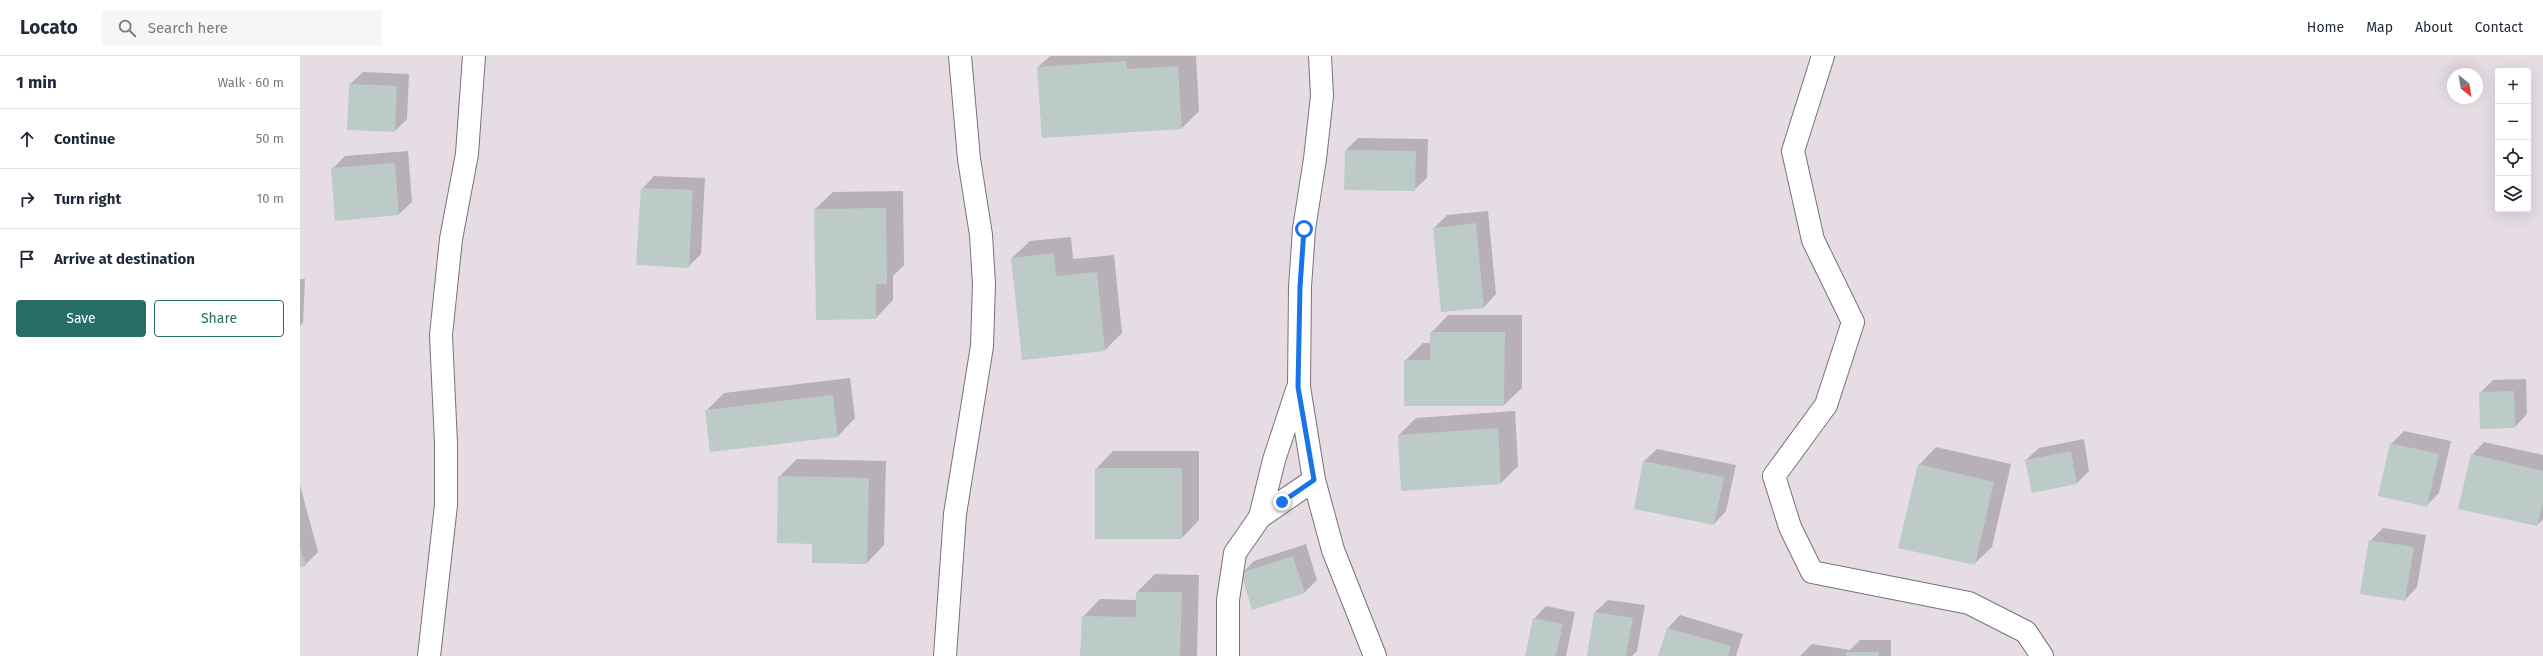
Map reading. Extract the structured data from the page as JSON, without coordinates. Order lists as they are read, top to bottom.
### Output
{
  "north": "bottom right",
  "page": {
    "header": "Locato",
    "search": "Search here",
    "nav": [
      "Home",
      "Map",
      "About",
      "Contact"
    ],
    "heading": ["1 min", "Walk · 60 m"],
    "map_buttons": ["+", "−"],
    "list": [
      ["Continue", "50 m"],
      ["Turn right", "10 m"],
      "Arrive at destination"
    ],
    "buttons": ["Save", "Share"]
  }
}
